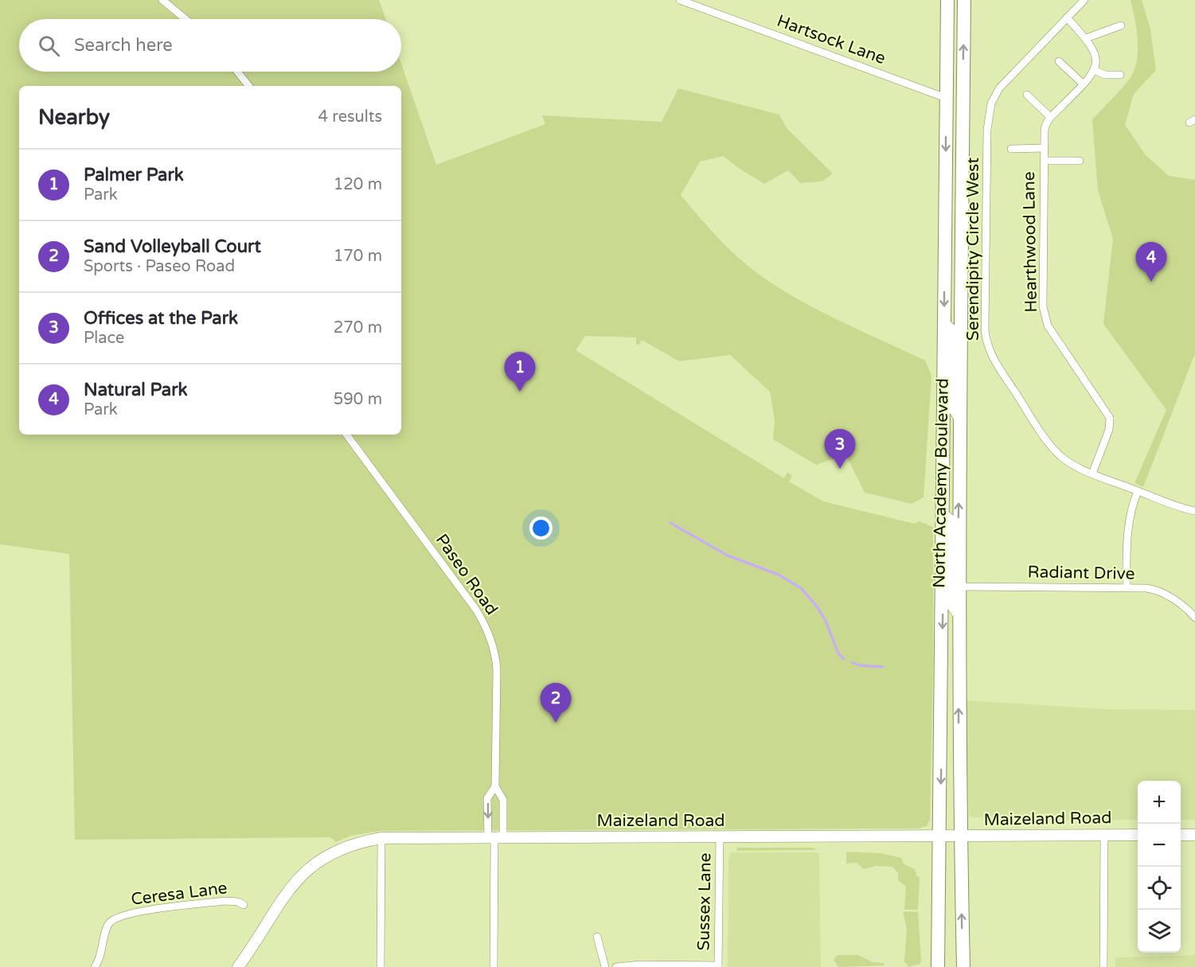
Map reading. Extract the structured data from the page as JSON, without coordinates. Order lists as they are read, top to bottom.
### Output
{
  "streets": {
    "highway": ["North Academy Boulevard"],
    "main road": ["Maizeland Road"],
    "street": [
      "Hartsock Lane",
      "Hearthwood Lane",
      "Serendipity Circle West",
      "Radiant Drive",
      "Paseo Road",
      "Ceresa Lane",
      "Sussex Lane"
    ]
  },
  "crossings": [
    ["Hartsock Lane", "North Academy Boulevard"],
    ["Hearthwood Lane", "Serendipity Circle West"],
    ["North Academy Boulevard", "Radiant Drive"],
    ["North Academy Boulevard", "Maizeland Road"],
    ["Paseo Road", "Maizeland Road"],
    ["Maizeland Road", "Sussex Lane"]
  ],
  "page": {
    "search": "Search here",
    "heading": ["Nearby", "4 results"],
    "list": [
      {
        "mark": "1",
        "name": "Palmer Park",
        "note": "Park",
        "value": "120 m"
      },
      {
        "mark": "2",
        "name": "Sand Volleyball Court",
        "note": "Sports · Paseo Road",
        "value": "170 m"
      },
      {
        "mark": "3",
        "name": "Offices at the Park",
        "note": "Place",
        "value": "270 m"
      },
      {
        "mark": "4",
        "name": "Natural Park",
        "note": "Park",
        "value": "590 m"
      }
    ],
    "pins": [
      "4",
      "1",
      "3",
      "2"
    ],
    "map_buttons": ["+", "−"]
  }
}
